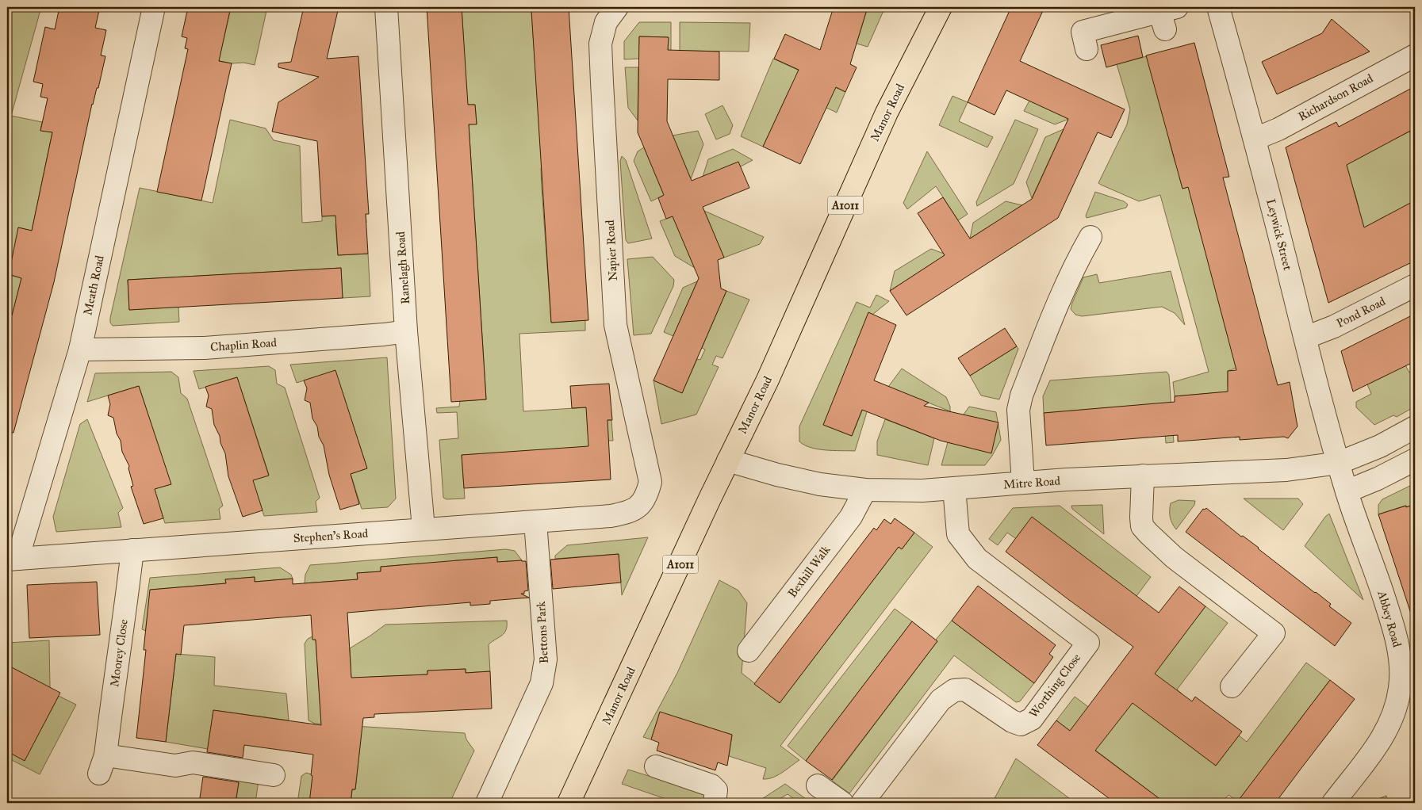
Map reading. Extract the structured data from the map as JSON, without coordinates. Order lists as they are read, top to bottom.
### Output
{
  "streets": {
    "main road": ["Manor Road", "A1011"],
    "street": [
      "Richardson Road",
      "Leywick Street",
      "Napier Road",
      "Ranelagh Road",
      "Meath Road",
      "Pond Road",
      "Chaplin Road",
      "Mitre Road",
      "Stephen's Road",
      "Bexhill Walk",
      "Abbey Road",
      "Bettons Park",
      "Moorey Close",
      "Worthing Close"
    ]
  },
  "crossings": [
    ["Richardson Road", "Leywick Street"],
    ["Manor Road", "Mitre Road"],
    ["Leywick Street", "Pond Road"],
    ["Leywick Street", "Mitre Road"],
    ["Leywick Street", "Abbey Road"],
    ["Napier Road", "Stephen's Road"],
    ["Ranelagh Road", "Chaplin Road"],
    ["Ranelagh Road", "Stephen's Road"],
    ["Meath Road", "Chaplin Road"],
    ["Meath Road", "Stephen's Road"],
    ["Mitre Road", "Bexhill Walk"],
    ["Mitre Road", "Abbey Road"],
    ["Mitre Road", "Worthing Close"],
    ["Stephen's Road", "Bettons Park"],
    ["Stephen's Road", "Moorey Close"]
  ]
}
